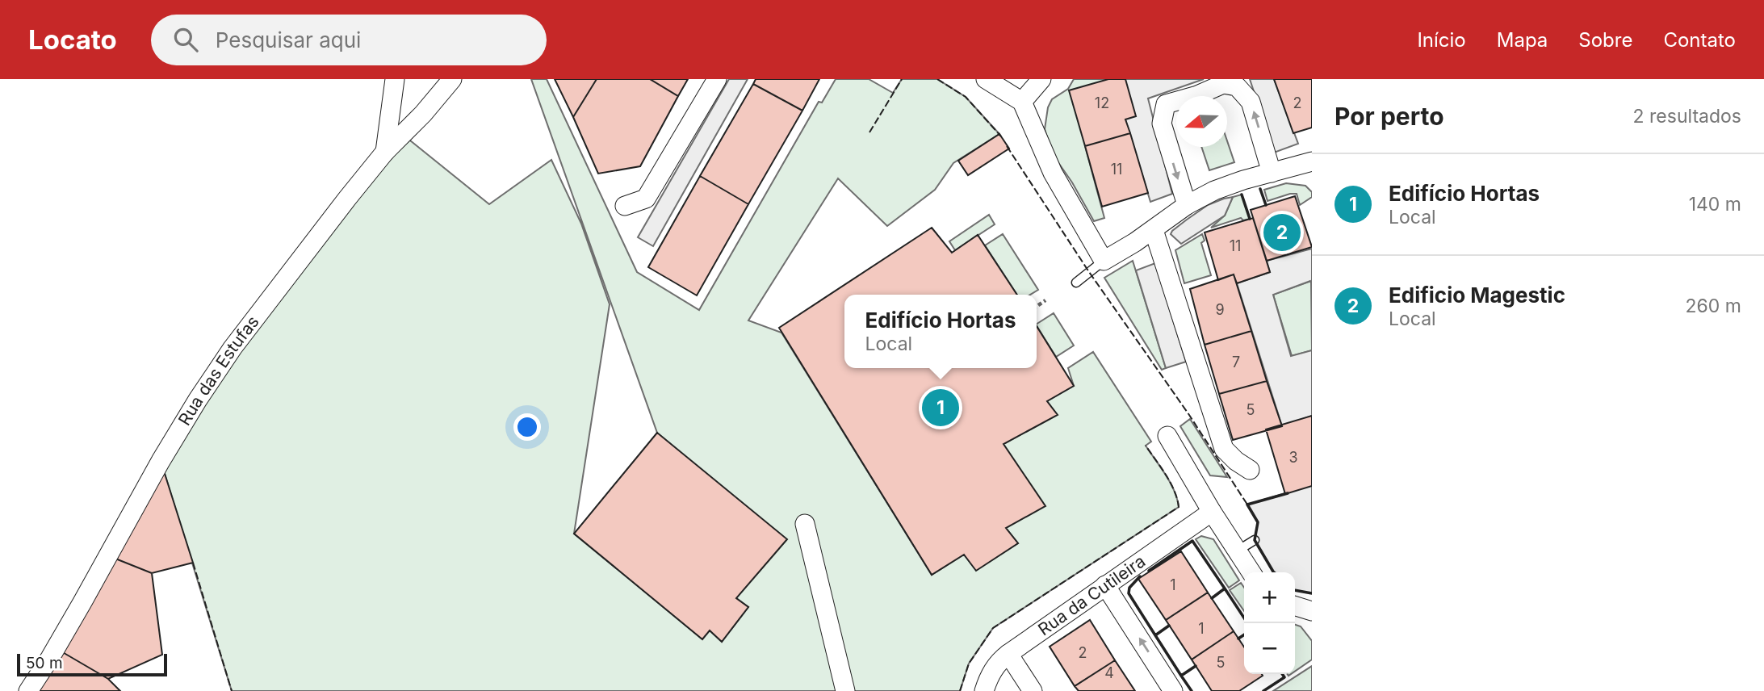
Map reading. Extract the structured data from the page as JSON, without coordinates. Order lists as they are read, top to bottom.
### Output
{
  "streets": {
    "street": ["Rua das Estufas", "Rua da Cutileira"]
  },
  "house_numbers": [
    "12",
    "2",
    "11",
    "11",
    "9",
    "7",
    "5",
    "3",
    "1",
    "1",
    "2",
    "5",
    "4"
  ],
  "scale_bar": "50 m",
  "north": "left",
  "page": {
    "header": "Locato",
    "search": "Pesquisar aqui",
    "nav": [
      "Início",
      "Mapa",
      "Sobre",
      "Contato"
    ],
    "heading": ["Por perto", "2 resultados"],
    "list": [
      {
        "mark": "1",
        "name": "Edifício Hortas",
        "note": "Local",
        "value": "140 m"
      },
      {
        "mark": "2",
        "name": "Edificio Magestic",
        "note": "Local",
        "value": "260 m"
      }
    ],
    "pins": ["2", "1"],
    "popup": ["Edifício Hortas", "Local"],
    "map_buttons": ["+", "−"],
    "scale": "50 m"
  }
}
